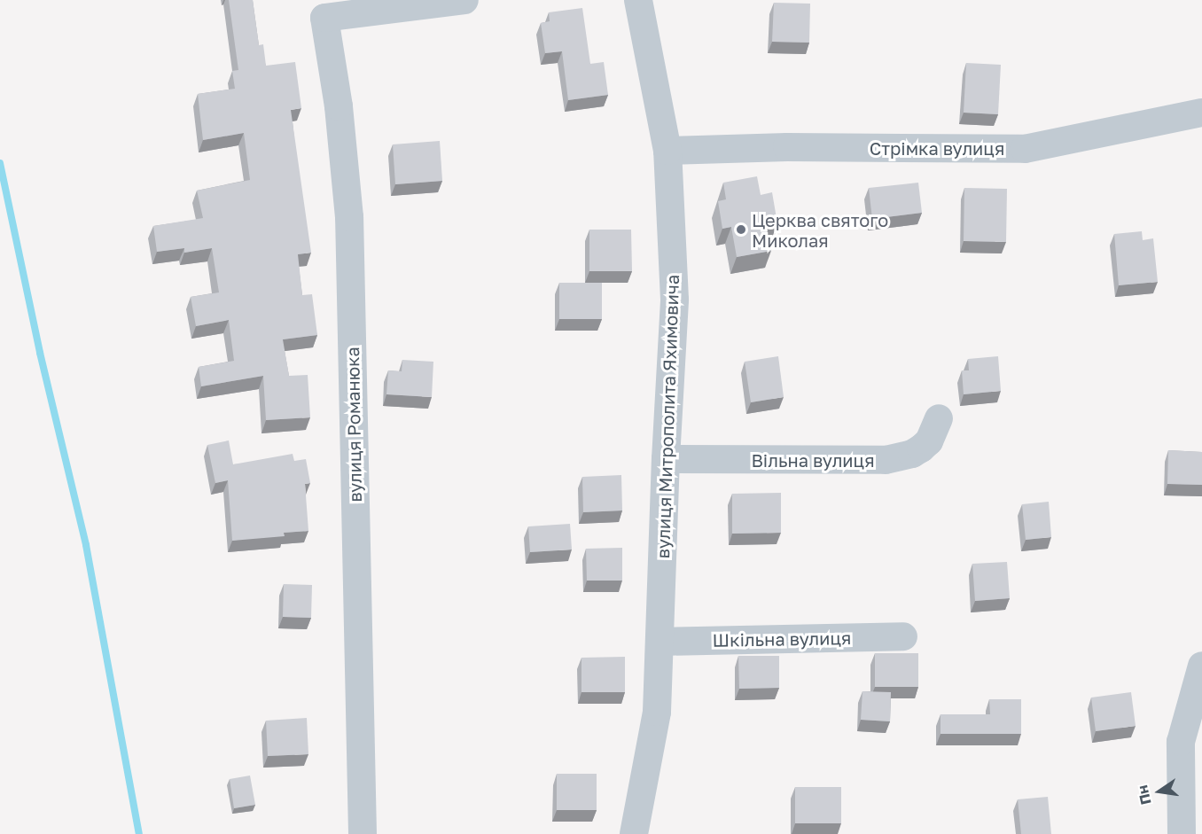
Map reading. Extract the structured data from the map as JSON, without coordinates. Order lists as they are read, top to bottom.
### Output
{
  "streets": {
    "street": [
      "Стрімка вулиця",
      "вулиця Митрополита Яхимовича",
      "вулиця Романюка",
      "Вільна вулиця",
      "Шкільна вулиця"
    ]
  },
  "crossings": [
    ["Стрімка вулиця", "вулиця Митрополита Яхимовича"],
    ["вулиця Митрополита Яхимовича", "Вільна вулиця"],
    ["вулиця Митрополита Яхимовича", "Шкільна вулиця"]
  ],
  "places": ["Церква святого Миколая"],
  "north": "left"
}
